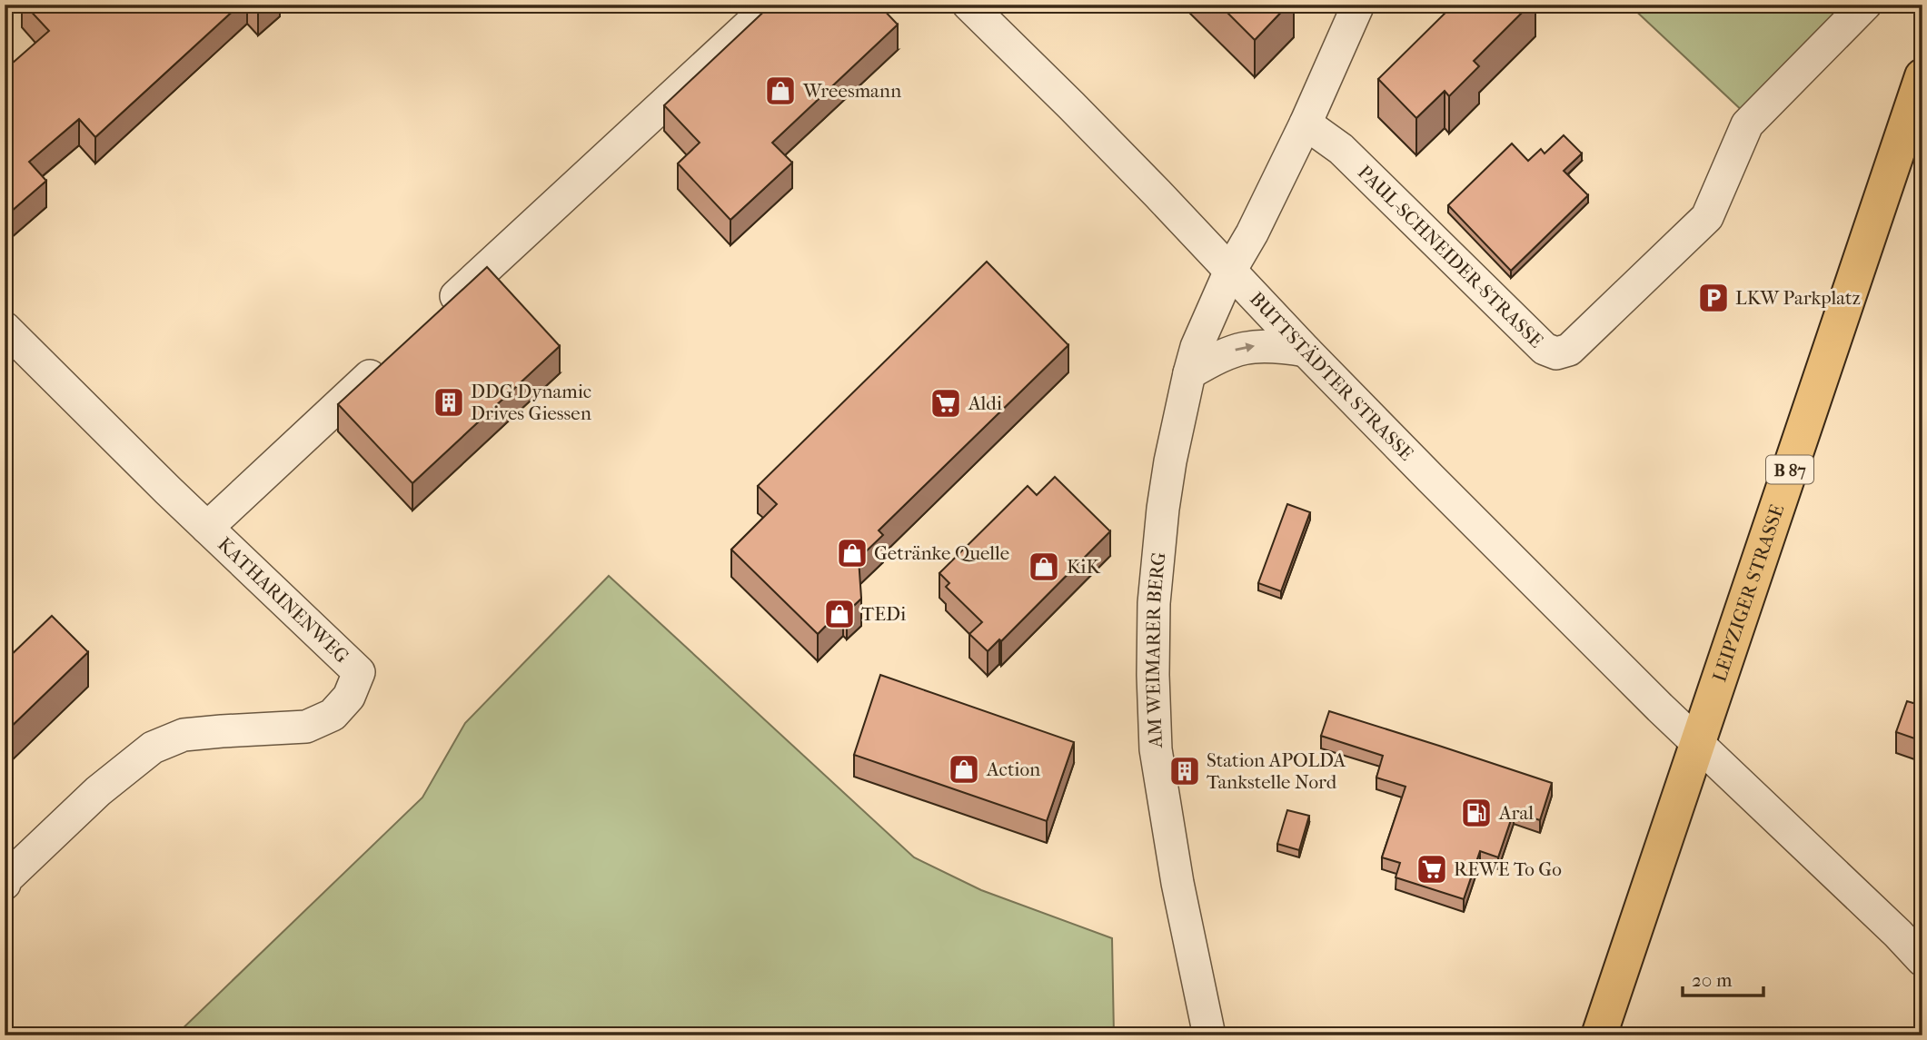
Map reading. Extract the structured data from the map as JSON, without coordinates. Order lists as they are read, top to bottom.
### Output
{
  "streets": {
    "main road": ["B 87", "LEIPZIGER STRASSE"],
    "street": [
      "PAUL-SCHNEIDER-STRASSE",
      "BUTTSTÄDTER STRASSE",
      "KATHARINENWEG",
      "AM WEIMARER BERG"
    ]
  },
  "crossings": [
    ["BUTTSTÄDTER STRASSE", "LEIPZIGER STRASSE"],
    ["BUTTSTÄDTER STRASSE", "AM WEIMARER BERG"]
  ],
  "places": {
    "shop": [
      "Wreesmann",
      "Getränke Quelle",
      "KiK",
      "TEDi",
      "Action"
    ],
    "parking": ["LKW Parkplatz"],
    "building": ["DDG Dynamic Drives Giessen", "Station APOLDA Tankstelle Nord"],
    "supermarket": ["Aldi", "REWE To Go"],
    "fuel station": ["Aral"]
  },
  "scale_bar": "20 m"
}
